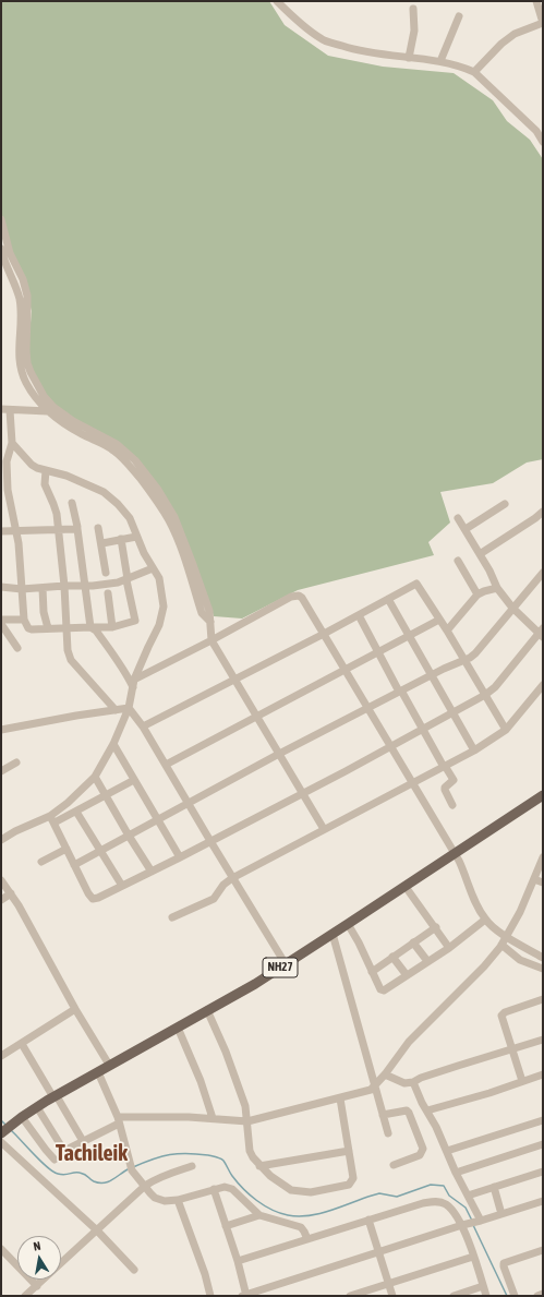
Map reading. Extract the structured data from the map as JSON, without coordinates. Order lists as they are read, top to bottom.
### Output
{
  "streets": {
    "main road": ["NH27"]
  },
  "districts": ["Tachileik"],
  "north": "top"
}
